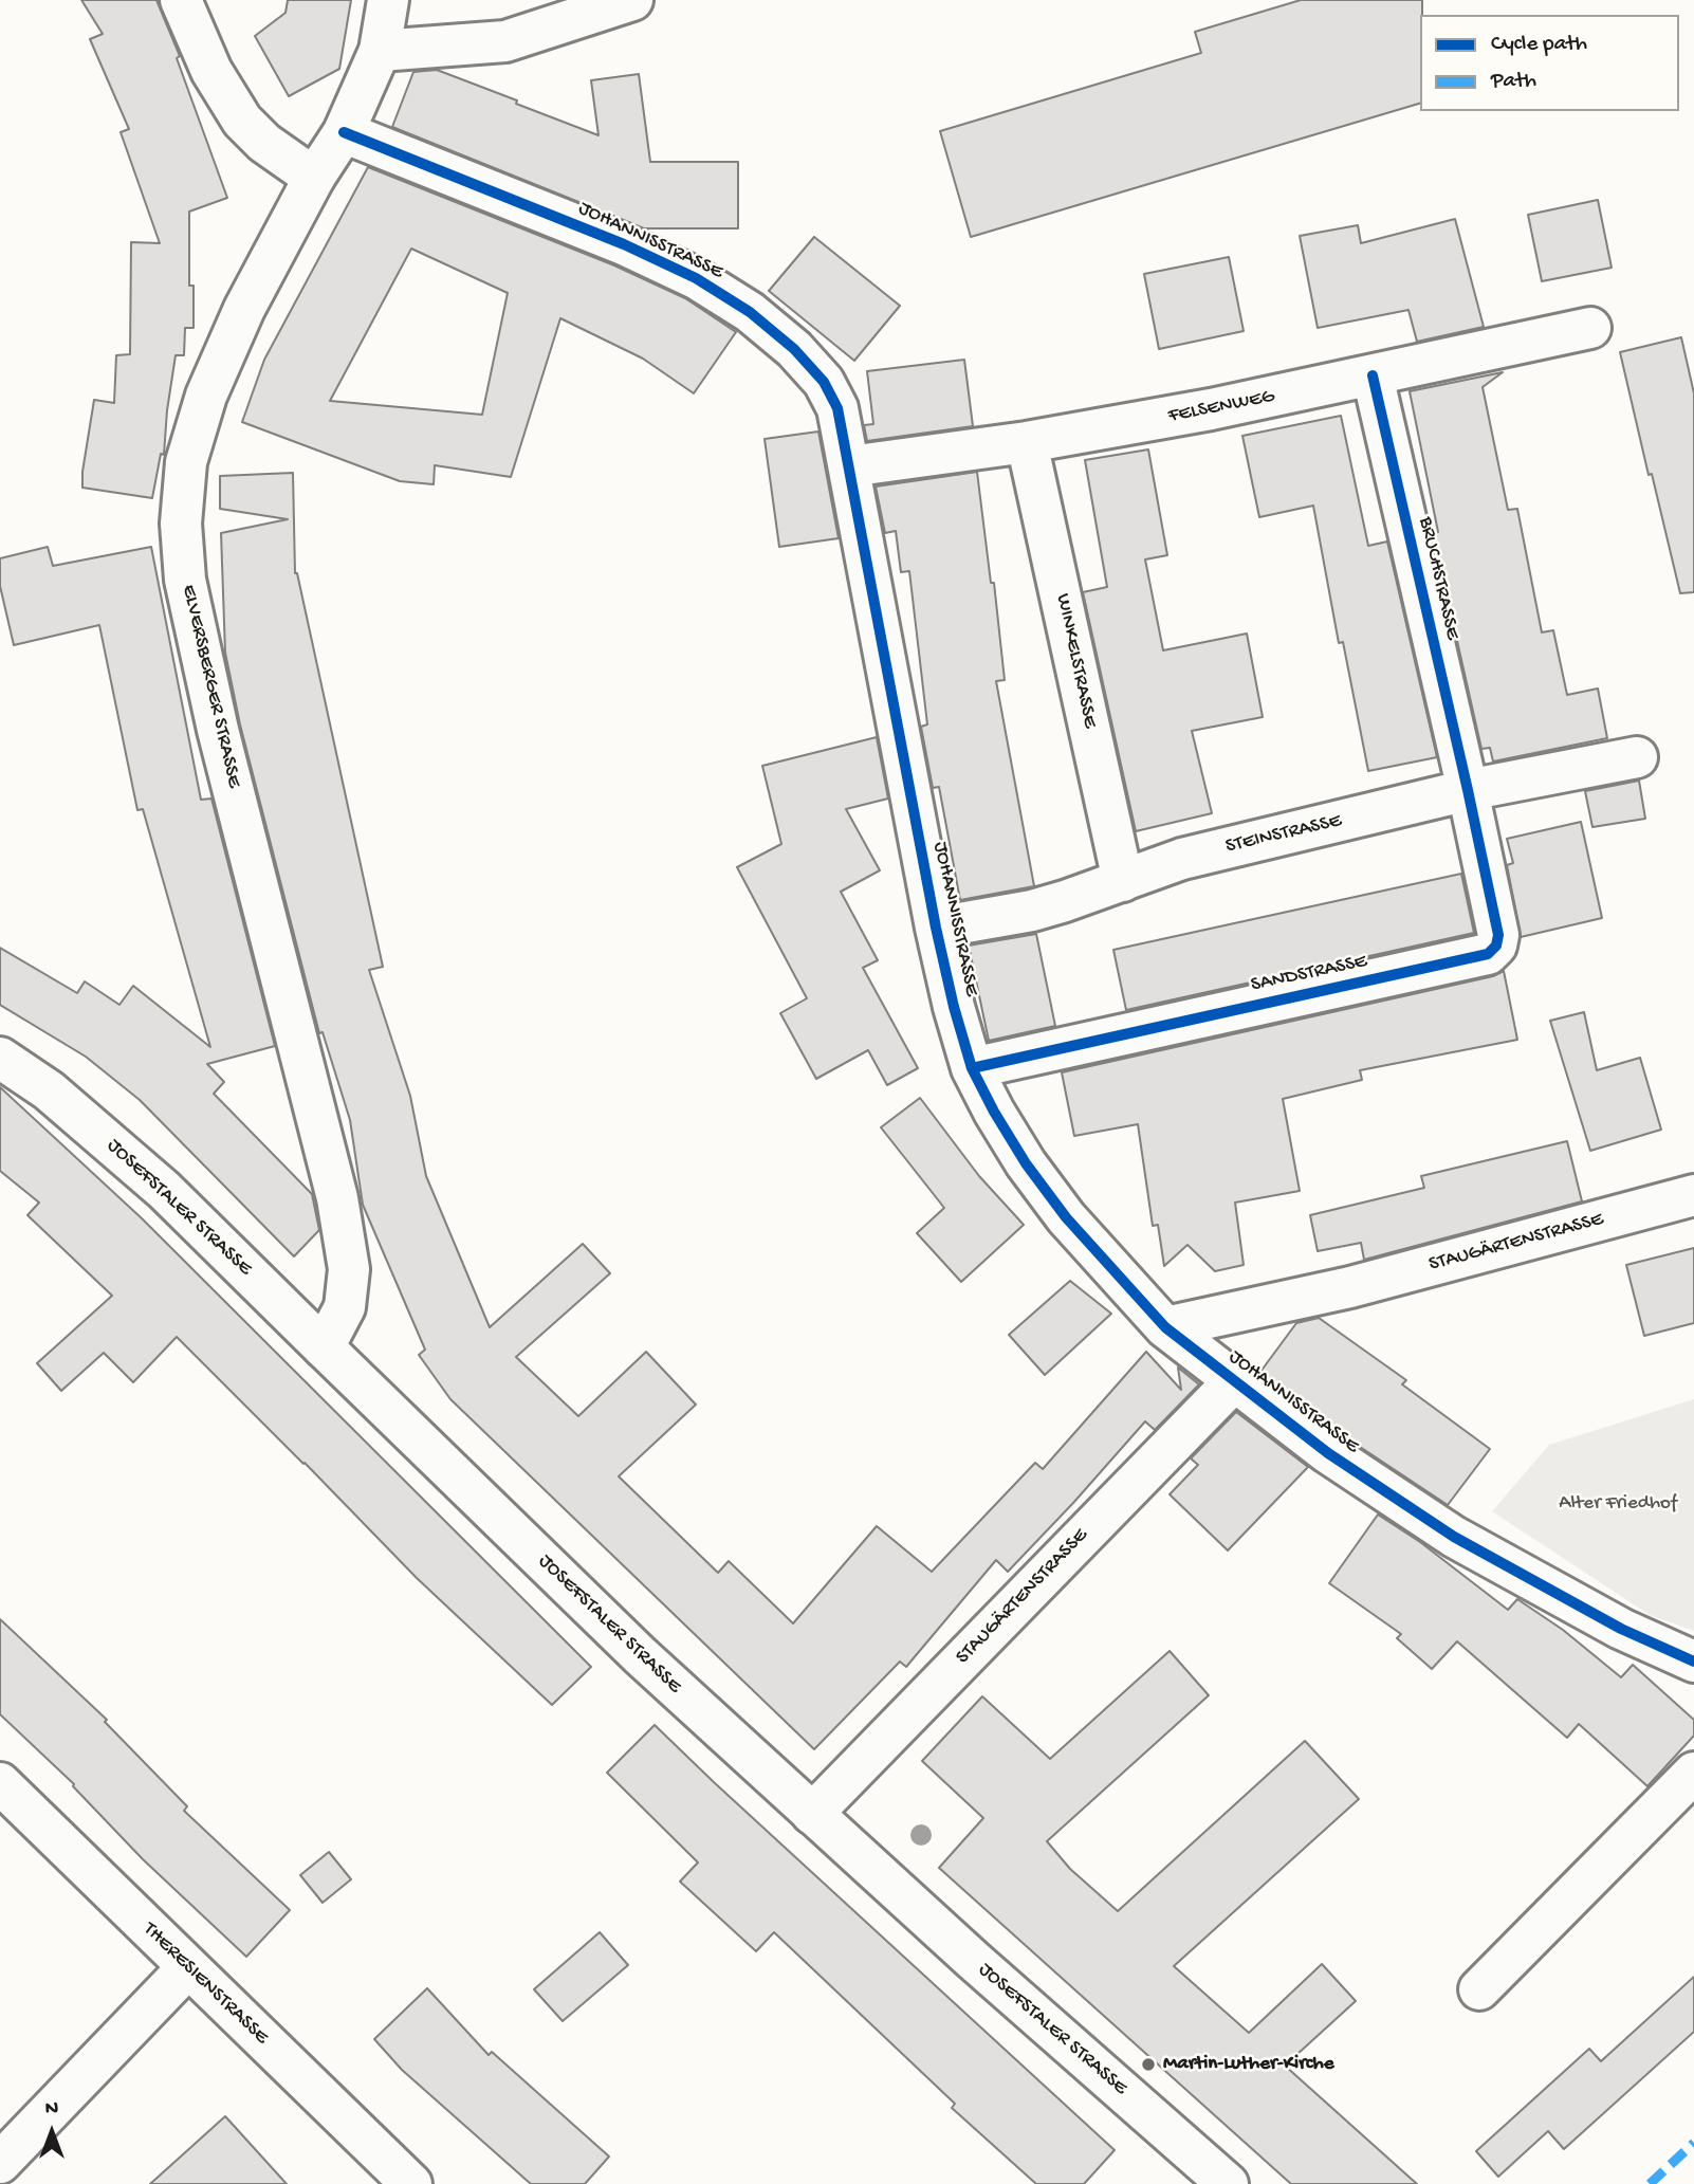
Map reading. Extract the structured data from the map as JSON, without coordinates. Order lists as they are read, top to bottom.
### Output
{
  "streets": {
    "street": [
      "JOHANNISSTRASSE",
      "FELSENWEG",
      "BRUCHSTRASSE",
      "WINKELSTRASSE",
      "ELVERSBERGER STRASSE",
      "STEINSTRASSE",
      "SANDSTRASSE",
      "JOSEFSTALER STRASSE",
      "STAUGÄRTENSTRASSE",
      "THERESIENSTRASSE"
    ]
  },
  "crossings": [
    ["JOHANNISSTRASSE", "FELSENWEG"],
    ["JOHANNISSTRASSE", "ELVERSBERGER STRASSE"],
    ["JOHANNISSTRASSE", "STEINSTRASSE"],
    ["JOHANNISSTRASSE", "SANDSTRASSE"],
    ["JOHANNISSTRASSE", "STAUGÄRTENSTRASSE"],
    ["FELSENWEG", "BRUCHSTRASSE"],
    ["FELSENWEG", "WINKELSTRASSE"],
    ["BRUCHSTRASSE", "STEINSTRASSE"],
    ["BRUCHSTRASSE", "SANDSTRASSE"],
    ["WINKELSTRASSE", "STEINSTRASSE"],
    ["ELVERSBERGER STRASSE", "JOSEFSTALER STRASSE"],
    ["STEINSTRASSE", "SANDSTRASSE"],
    ["JOSEFSTALER STRASSE", "STAUGÄRTENSTRASSE"]
  ],
  "parks": ["Alter Friedhof"],
  "places": ["Martin-Luther-Kirche"],
  "legend": ["Cycle path", "Path"],
  "north": "top"
}
